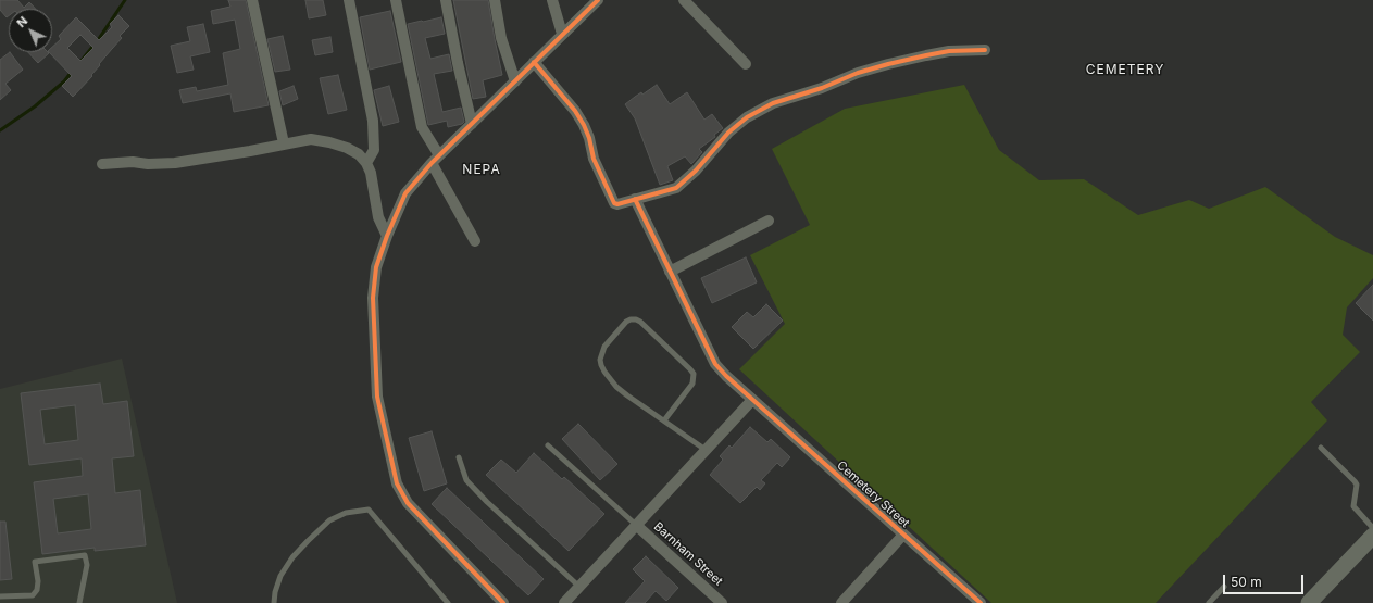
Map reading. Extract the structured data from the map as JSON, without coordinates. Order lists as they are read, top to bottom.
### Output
{
  "streets": {
    "street": ["Cemetery Street", "Barnham Street"]
  },
  "districts": ["CEMETERY", "NEPA"],
  "scale_bar": "50 m",
  "north": "top left"
}
